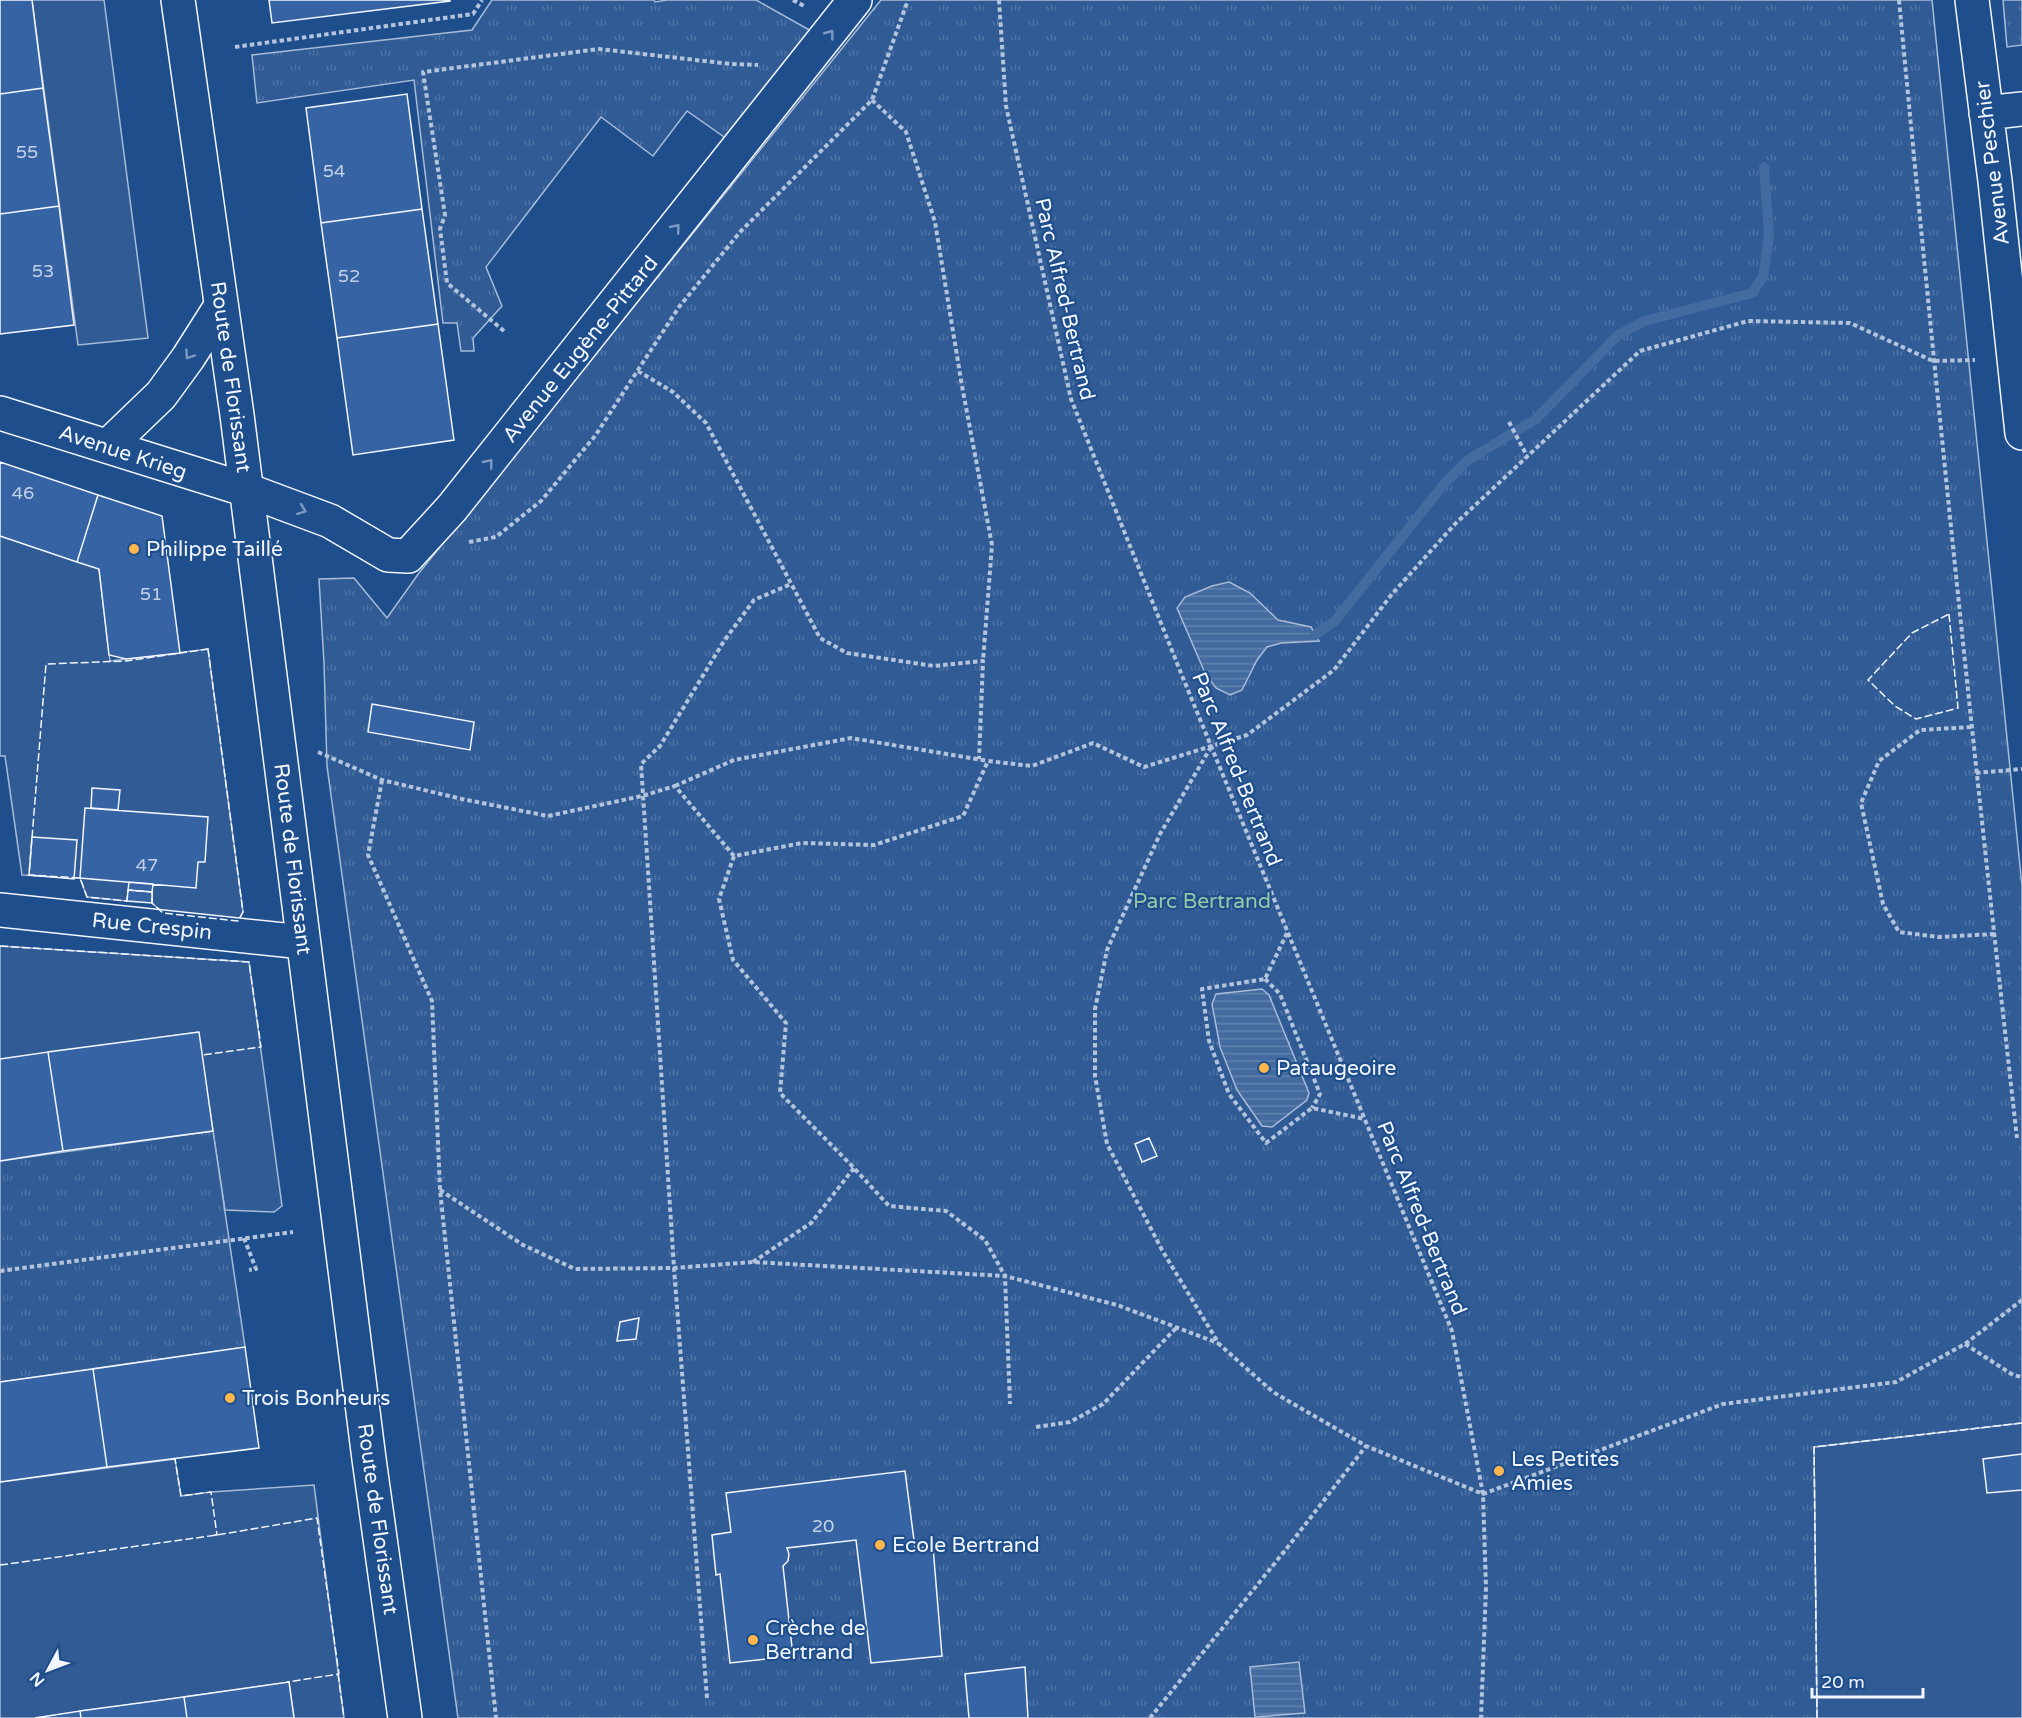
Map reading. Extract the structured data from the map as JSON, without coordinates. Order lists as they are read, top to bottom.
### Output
{
  "streets": {
    "street": [
      "Avenue Peschier",
      "Avenue Eugène-Pittard",
      "Route de Florissant",
      "Avenue Krieg",
      "Rue Crespin"
    ],
    "path": ["Parc Alfred-Bertrand"]
  },
  "crossings": [
    ["Avenue Eugène-Pittard", "Route de Florissant"],
    ["Avenue Eugène-Pittard", "Avenue Krieg"],
    ["Route de Florissant", "Avenue Krieg"],
    ["Route de Florissant", "Rue Crespin"]
  ],
  "one_way": ["Avenue Eugène-Pittard"],
  "parks": ["Parc Bertrand"],
  "places": [
    "Philippe Taillé",
    "Pataugeoire",
    "Trois Bonheurs",
    "Les Petites Amies",
    "Ecole Bertrand",
    "Crèche de Bertrand"
  ],
  "house_numbers": [
    "55",
    "54",
    "53",
    "52",
    "46",
    "51",
    "47",
    "20"
  ],
  "scale_bar": "20 m",
  "north": "bottom left"
}
